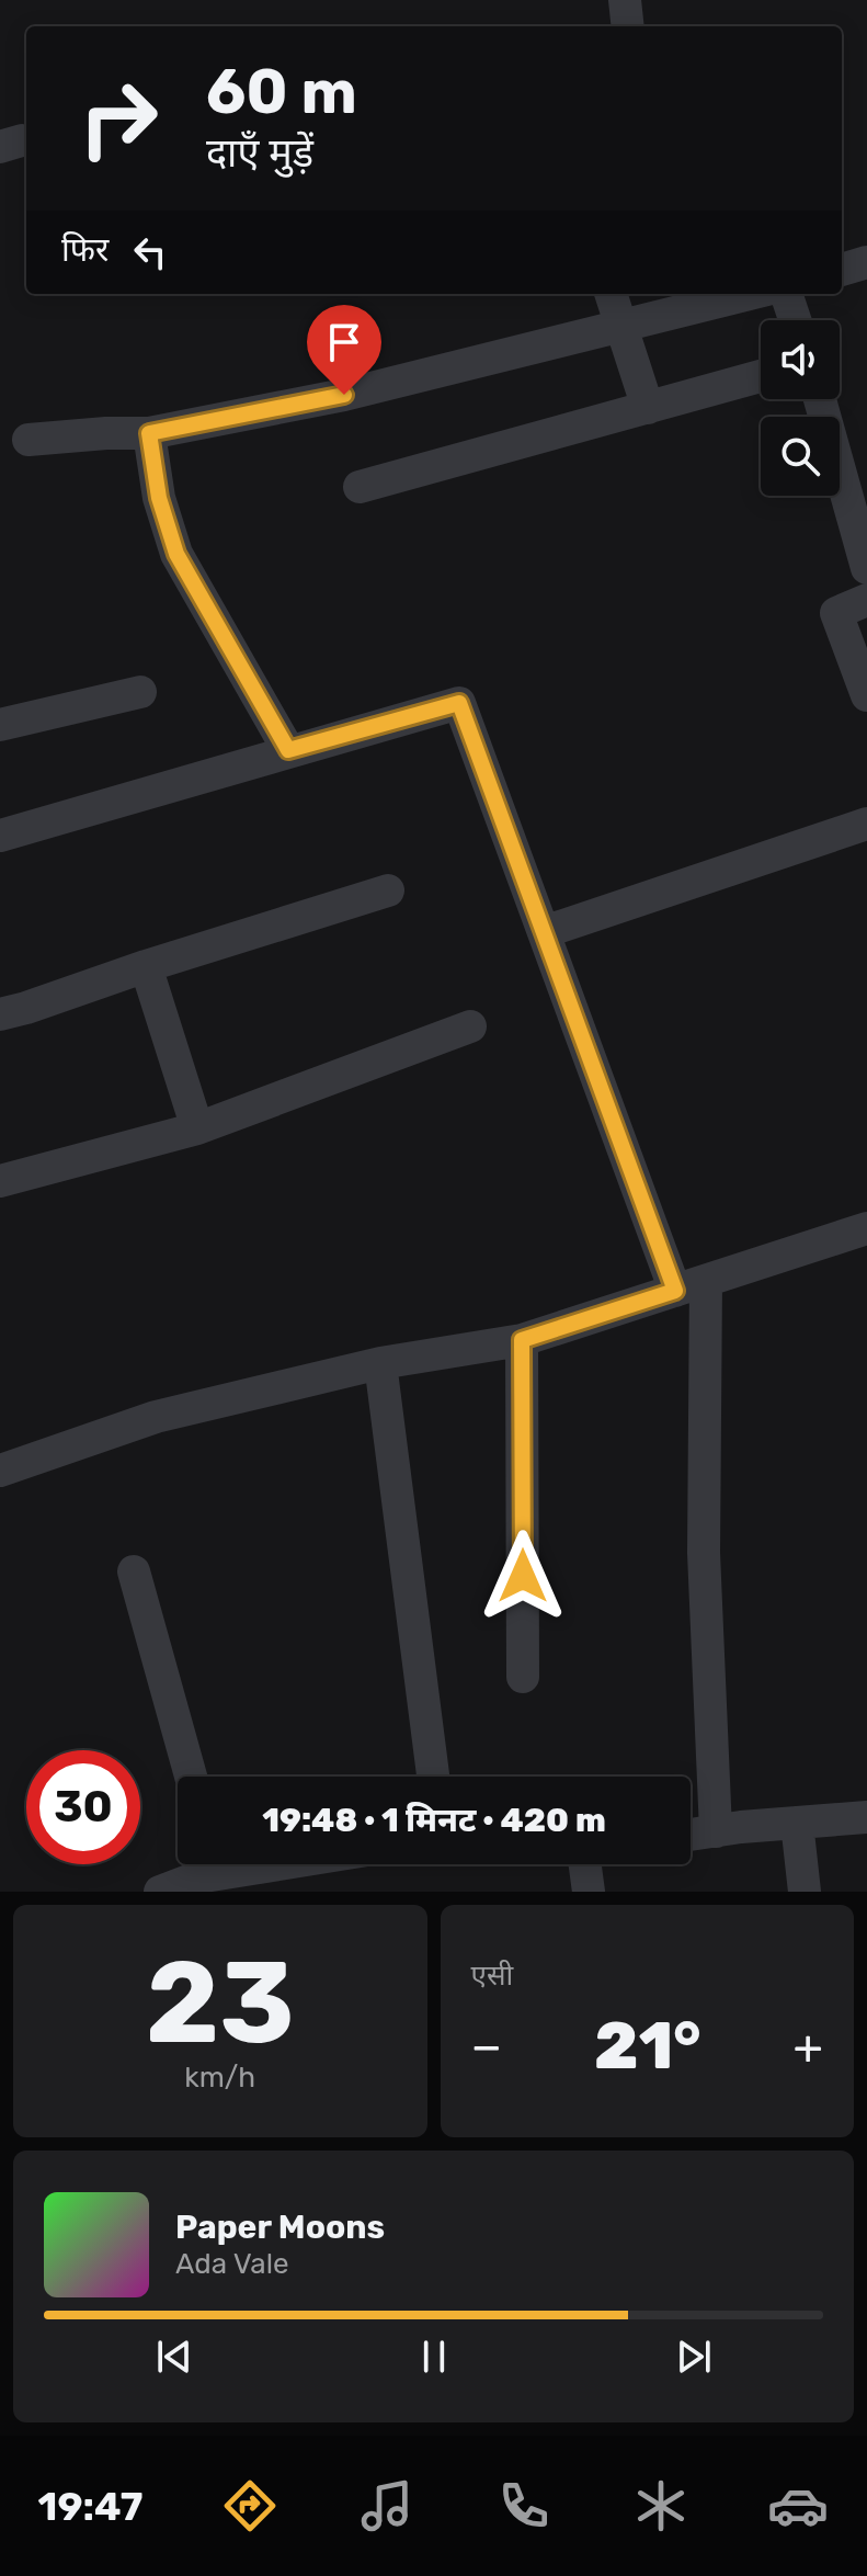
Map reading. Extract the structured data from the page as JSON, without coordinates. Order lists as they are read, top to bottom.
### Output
{
  "page": {
    "turn": ["60 m", "दाएँ मुड़ें"],
    "then": "फिर",
    "limit": "30",
    "trip": "19:48 · 1 मिनट · 420 m",
    "tile": [
      ["23", "km/h"],
      "एसी"
    ],
    "heat": ["−", "21°", "+"],
    "song": ["Paper Moons", "Ada Vale"],
    "tabs": "19:47"
  }
}
